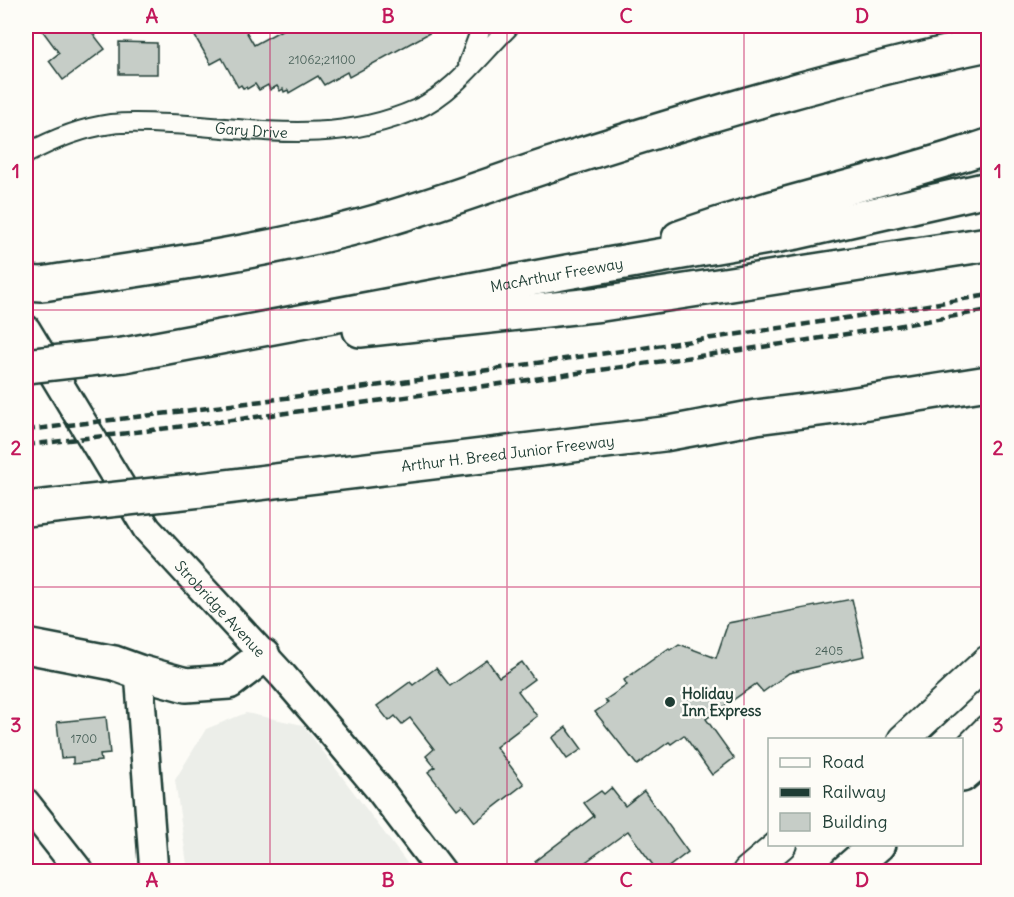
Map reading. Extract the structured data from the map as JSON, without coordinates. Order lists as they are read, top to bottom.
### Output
{
  "streets": {
    "highway": ["MacArthur Freeway", "Arthur H. Breed Junior Freeway"],
    "main road": ["Strobridge Avenue"],
    "street": ["Gary Drive"]
  },
  "places": ["Holiday Inn Express"],
  "house_numbers": ["21062;21100", "2405", "1700"],
  "legend": ["Road", "Railway", "Building"],
  "grid": {
    "columns": [
      "A",
      "B",
      "C",
      "D"
    ],
    "rows": ["1", "2", "3"]
  }
}
